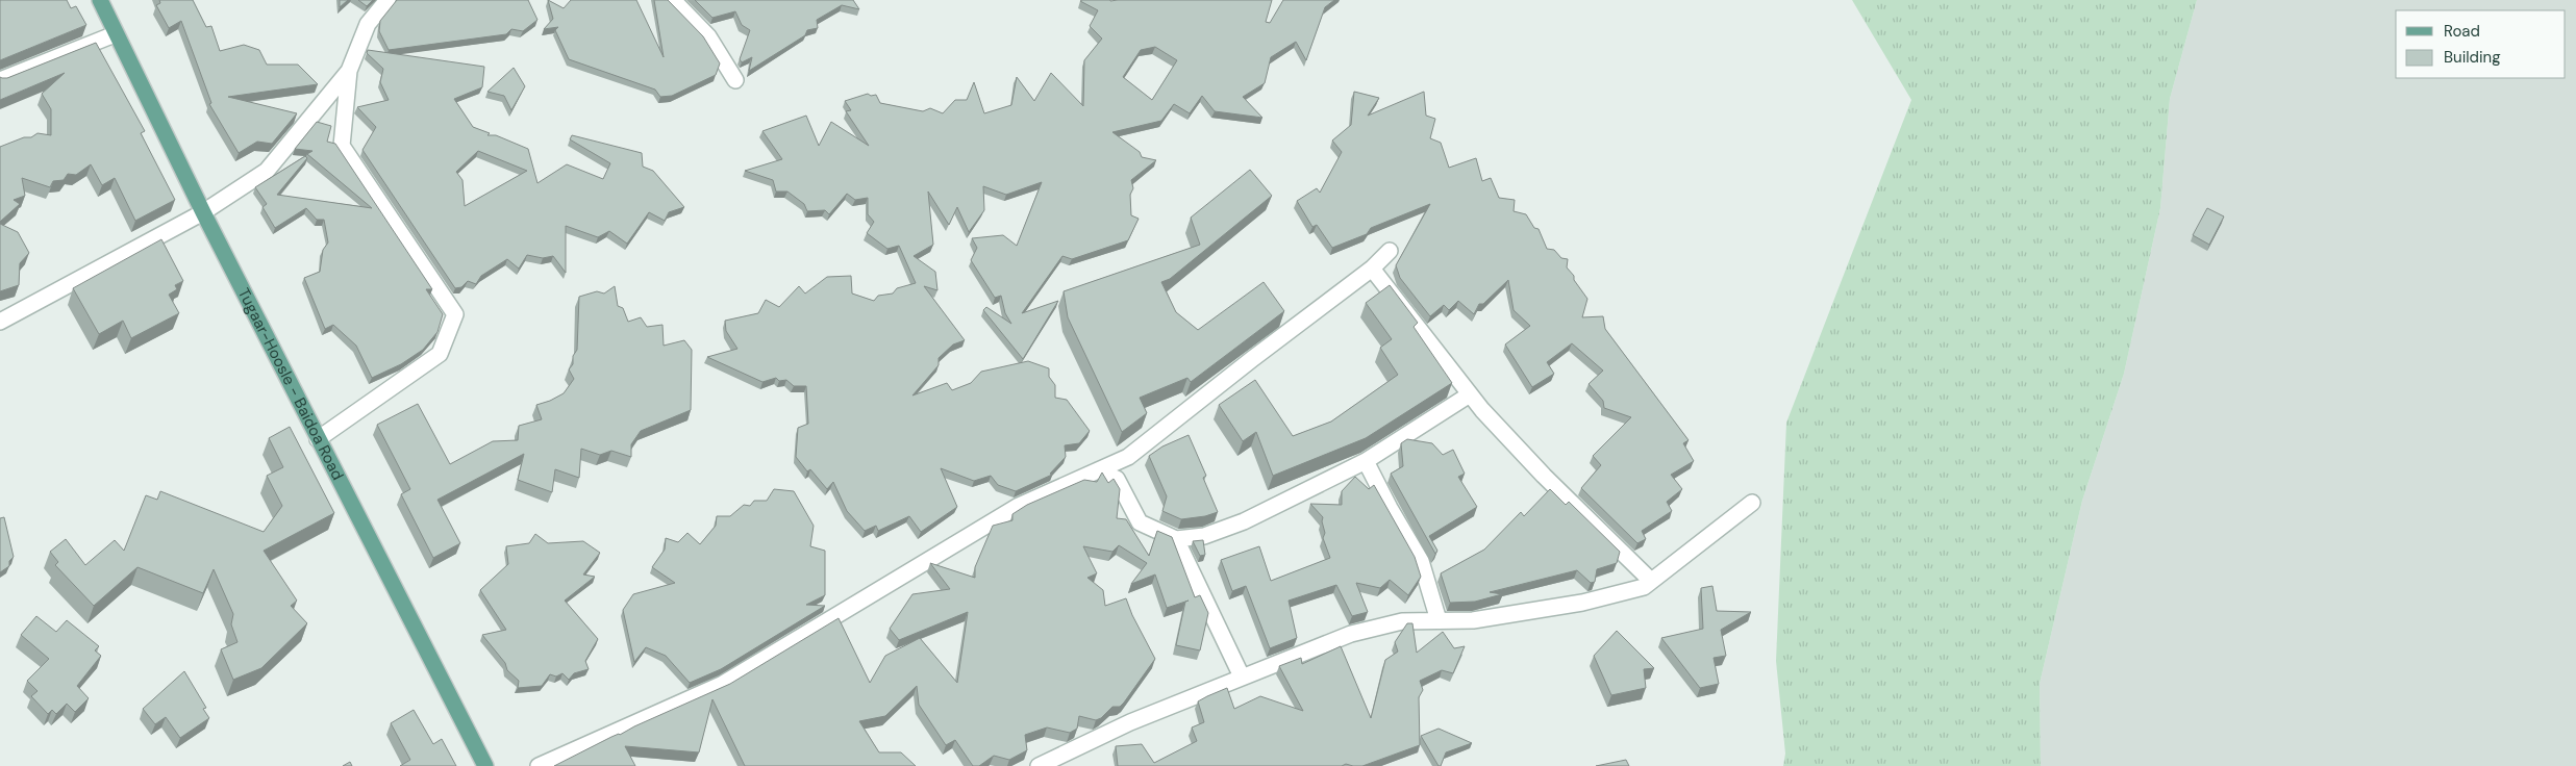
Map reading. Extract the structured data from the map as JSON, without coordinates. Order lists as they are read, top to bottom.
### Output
{
  "streets": {
    "main road": ["Tugaar-Hoosle - Baidoa Road"]
  },
  "legend": ["Road", "Building"]
}
